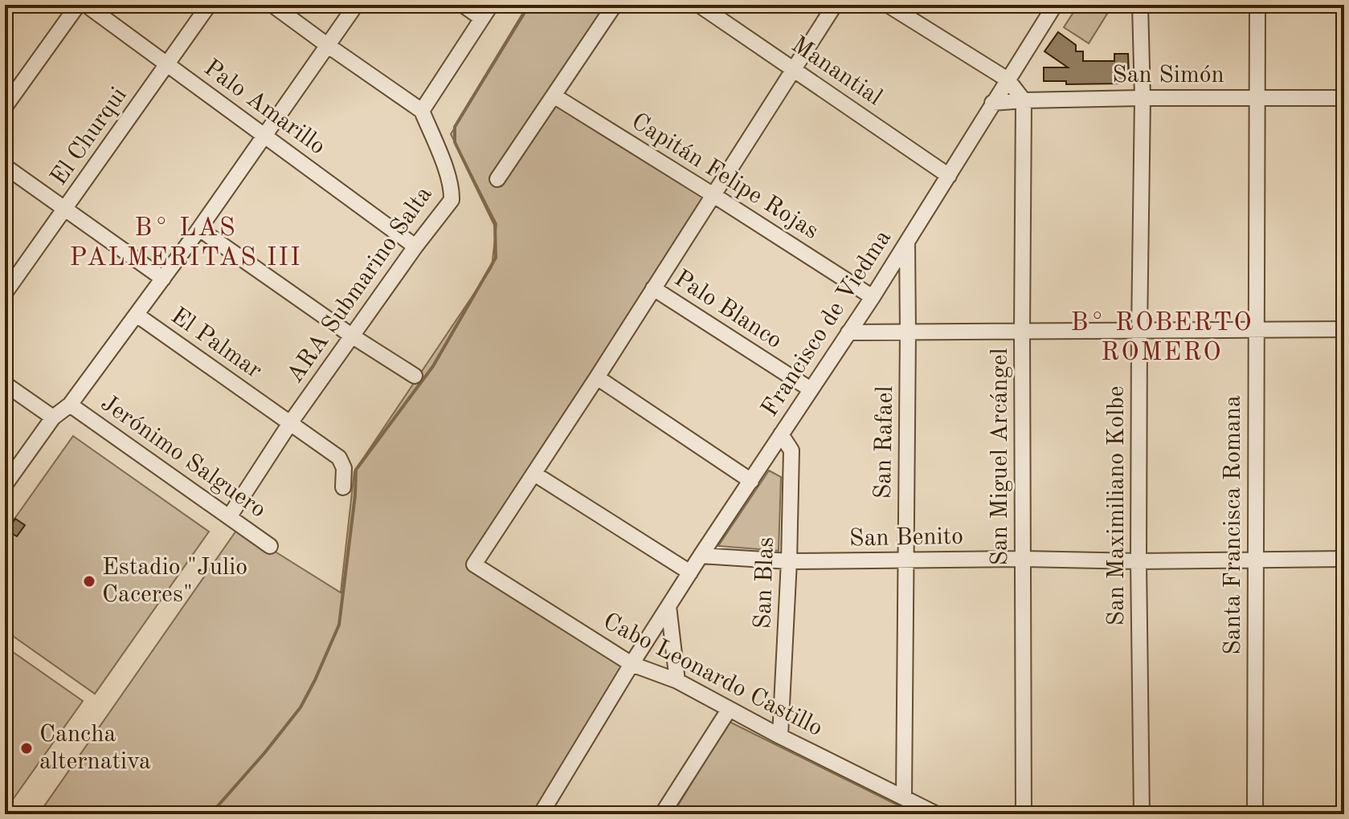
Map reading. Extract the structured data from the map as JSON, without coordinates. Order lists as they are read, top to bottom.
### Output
{
  "streets": {
    "street": [
      "Manantial",
      "San Simón",
      "Palo Amarillo",
      "El Churqui",
      "Capitán Felipe Rojas",
      "ARA Submarino Salta",
      "Palo Blanco",
      "Francisco de Viedma",
      "El Palmar",
      "San Rafael",
      "Jerónimo Salguero",
      "San Miguel Arcángel",
      "San Maximiliano Kolbe",
      "Santa Francisca Romana",
      "San Benito",
      "San Blas",
      "Cabo Leonardo Castillo"
    ]
  },
  "crossings": [
    ["Manantial", "Francisco de Viedma"],
    ["San Simón", "Francisco de Viedma"],
    ["San Simón", "San Miguel Arcángel"],
    ["San Simón", "San Maximiliano Kolbe"],
    ["San Simón", "Santa Francisca Romana"],
    ["Palo Amarillo", "El Churqui"],
    ["Palo Amarillo", "ARA Submarino Salta"],
    ["Capitán Felipe Rojas", "Francisco de Viedma"],
    ["ARA Submarino Salta", "El Palmar"],
    ["ARA Submarino Salta", "Jerónimo Salguero"],
    ["Palo Blanco", "Francisco de Viedma"],
    ["Francisco de Viedma", "San Rafael"],
    ["Francisco de Viedma", "San Benito"],
    ["Francisco de Viedma", "San Blas"],
    ["Francisco de Viedma", "Cabo Leonardo Castillo"],
    ["San Rafael", "San Benito"],
    ["San Rafael", "Cabo Leonardo Castillo"],
    ["San Miguel Arcángel", "San Benito"],
    ["San Maximiliano Kolbe", "San Benito"],
    ["Santa Francisca Romana", "San Benito"],
    ["San Benito", "San Blas"],
    ["San Blas", "Cabo Leonardo Castillo"]
  ],
  "districts": ["B° LAS PALMERITAS III", "B° ROBERTO ROMERO"],
  "places": ["Estadio \"Julio Caceres\"", "Cancha alternativa"]
}
